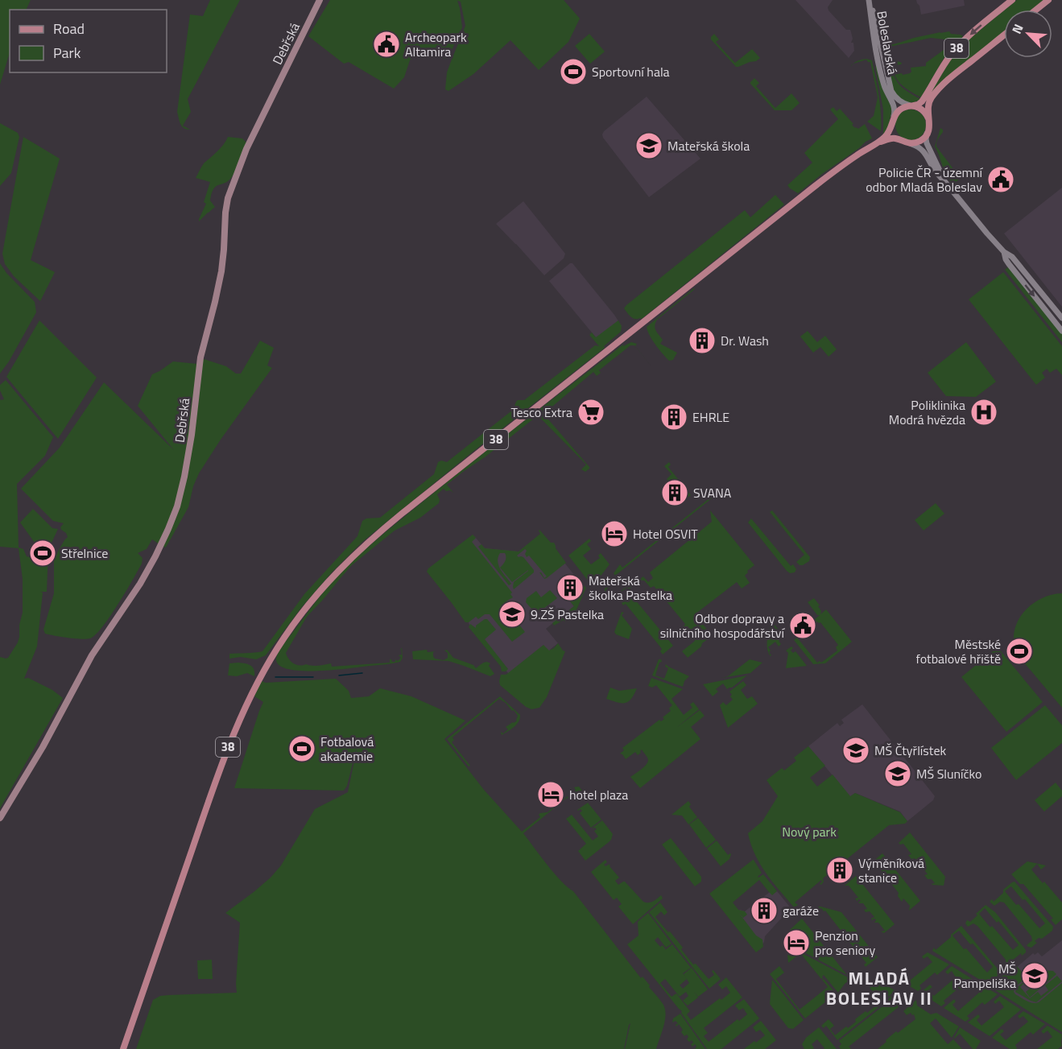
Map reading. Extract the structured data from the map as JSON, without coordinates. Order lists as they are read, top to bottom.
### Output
{
  "streets": {
    "main road": ["Debřská", "38"],
    "street": ["Boleslavská"]
  },
  "crossings": [
    ["Boleslavská", "38"]
  ],
  "districts": ["MLADÁ BOLESLAV II"],
  "parks": ["Nový park"],
  "places": {
    "public building": ["Archeopark Altamira", "Policie ČR - územní odbor Mladá Boleslav", "Odbor dopravy a silničního hospodářství"],
    "sports": [
      "Sportovní hala",
      "Střelnice",
      "Městské fotbalové hřiště",
      "Fotbalová akademie"
    ],
    "school or university": [
      "Mateřská škola",
      "9.ZŠ Pastelka",
      "MŠ Čtyřlístek",
      "MŠ Sluníčko",
      "MŠ Pampeliška"
    ],
    "building": [
      "Dr. Wash",
      "EHRLE",
      "SVANA",
      "Mateřská školka Pastelka",
      "Výměníková stanice",
      "garáže"
    ],
    "supermarket": ["Tesco Extra"],
    "hospital": ["Poliklinika Modrá hvězda"],
    "hotel": ["Hotel OSVIT", "hotel plaza", "Penzion pro seniory"]
  },
  "legend": ["Road", "Park"],
  "north": "top left"
}
